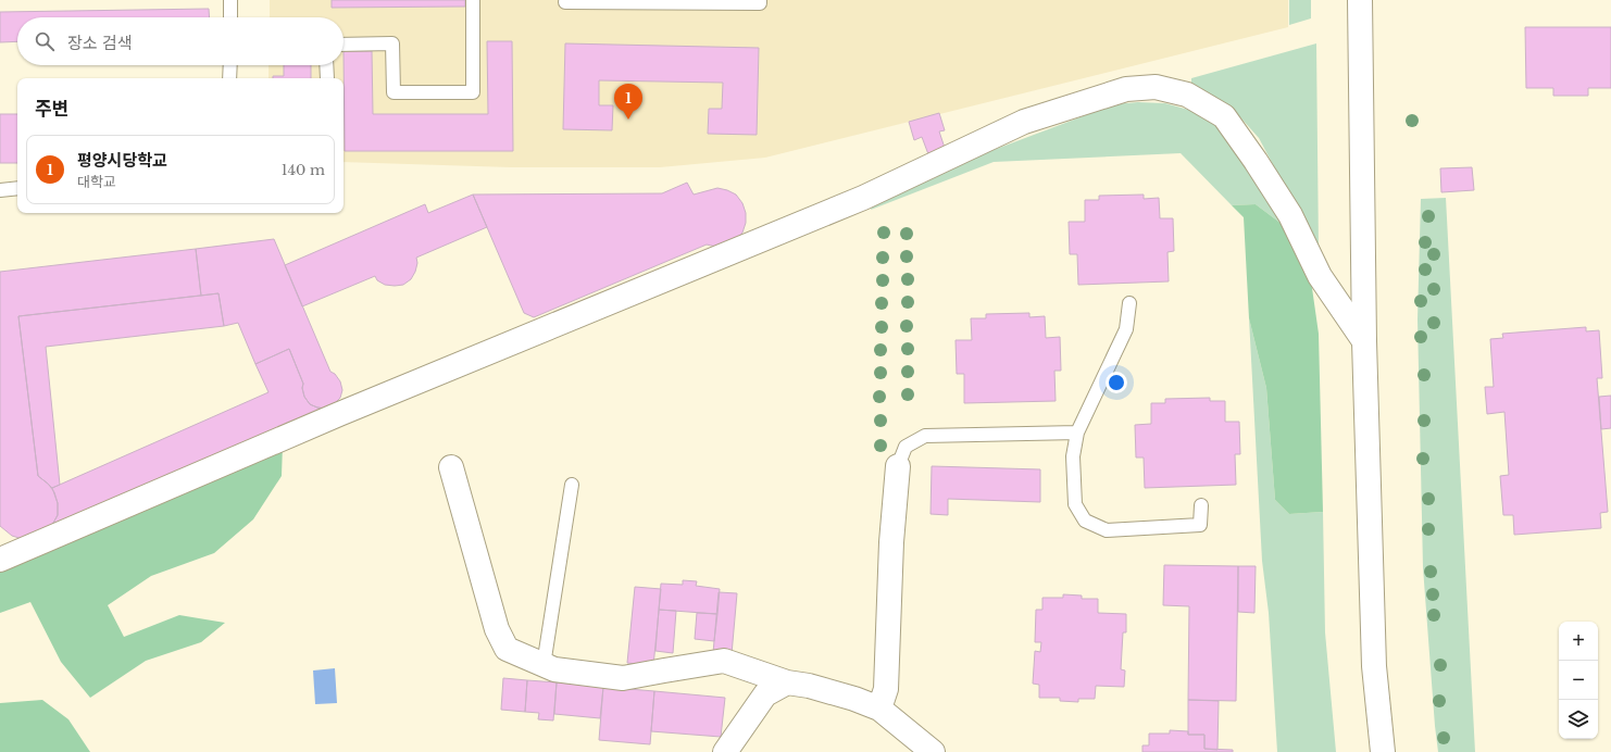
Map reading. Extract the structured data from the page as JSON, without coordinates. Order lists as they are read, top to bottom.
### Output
{
  "page": {
    "search": "장소 검색",
    "heading": "주변",
    "pins": "1",
    "list": [
      {
        "mark": "1",
        "name": "평양시당학교",
        "note": "대학교",
        "value": "140 m"
      }
    ],
    "map_buttons": ["+", "−"]
  }
}
